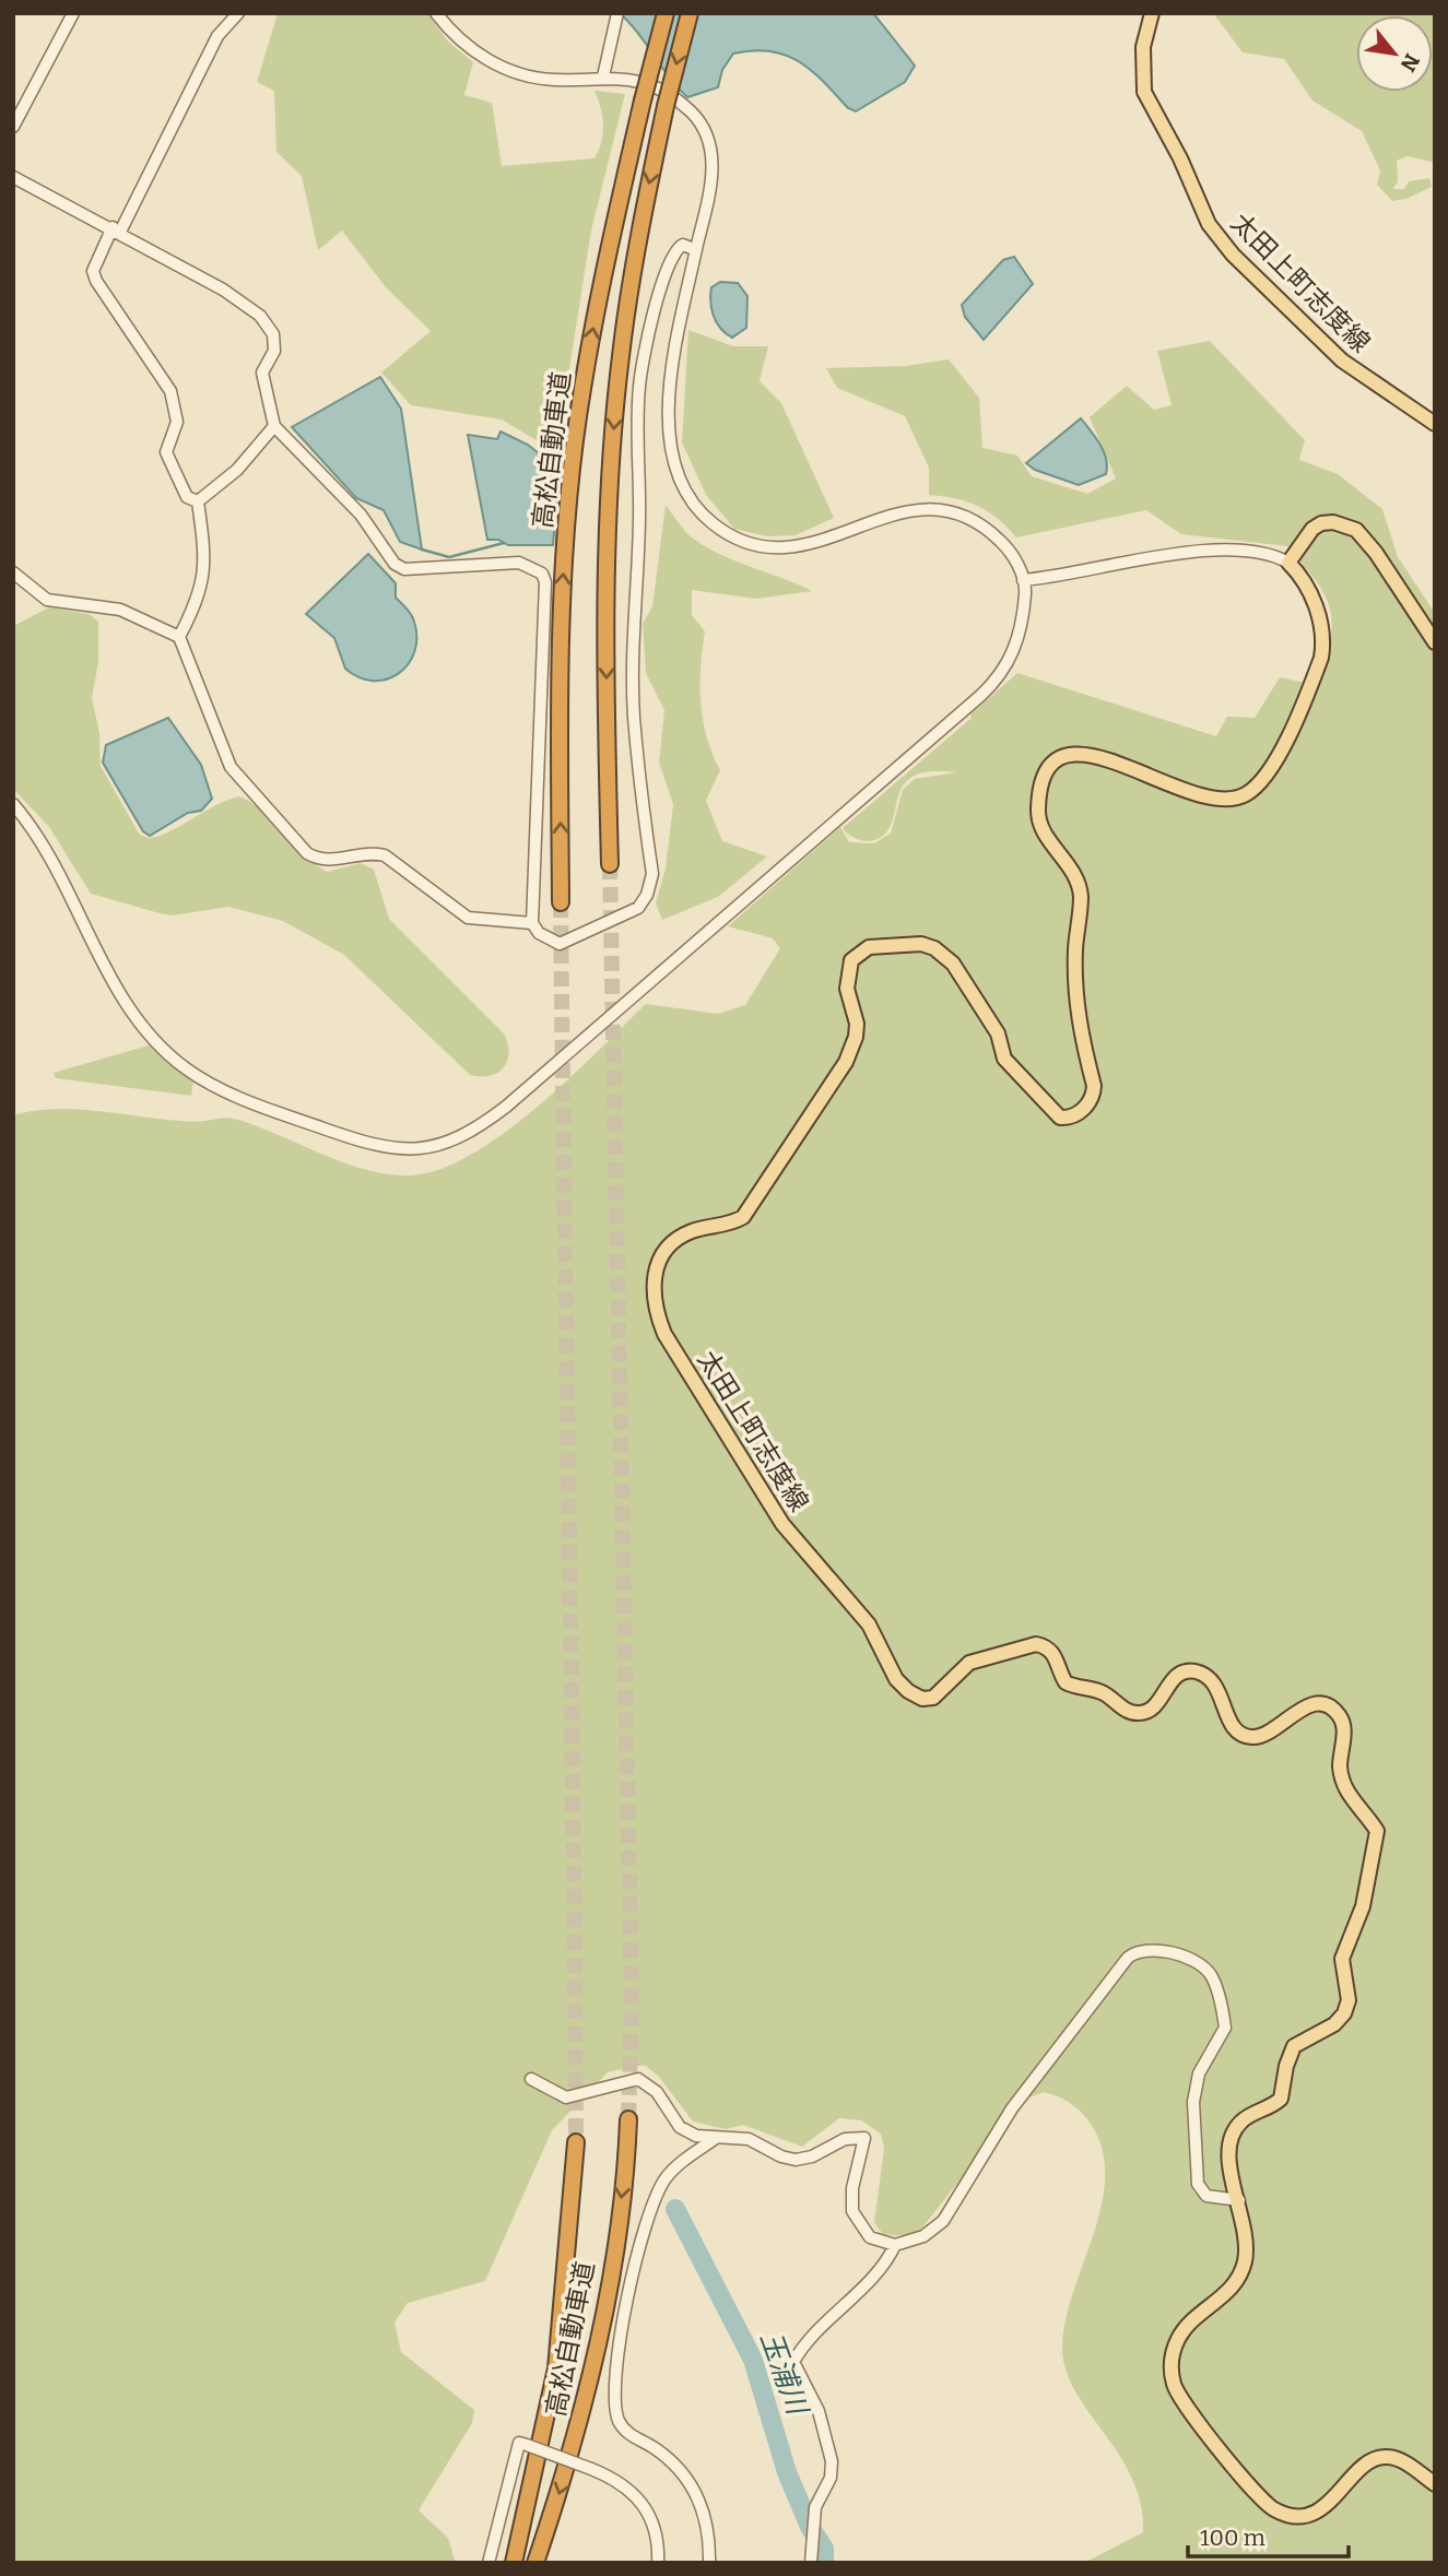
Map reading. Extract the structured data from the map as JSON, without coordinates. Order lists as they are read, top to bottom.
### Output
{
  "streets": {
    "highway": ["高松自動車道"],
    "main road": ["太田上町志度線"]
  },
  "water": ["玉浦川"],
  "scale_bar": "100 m",
  "north": "bottom right"
}
